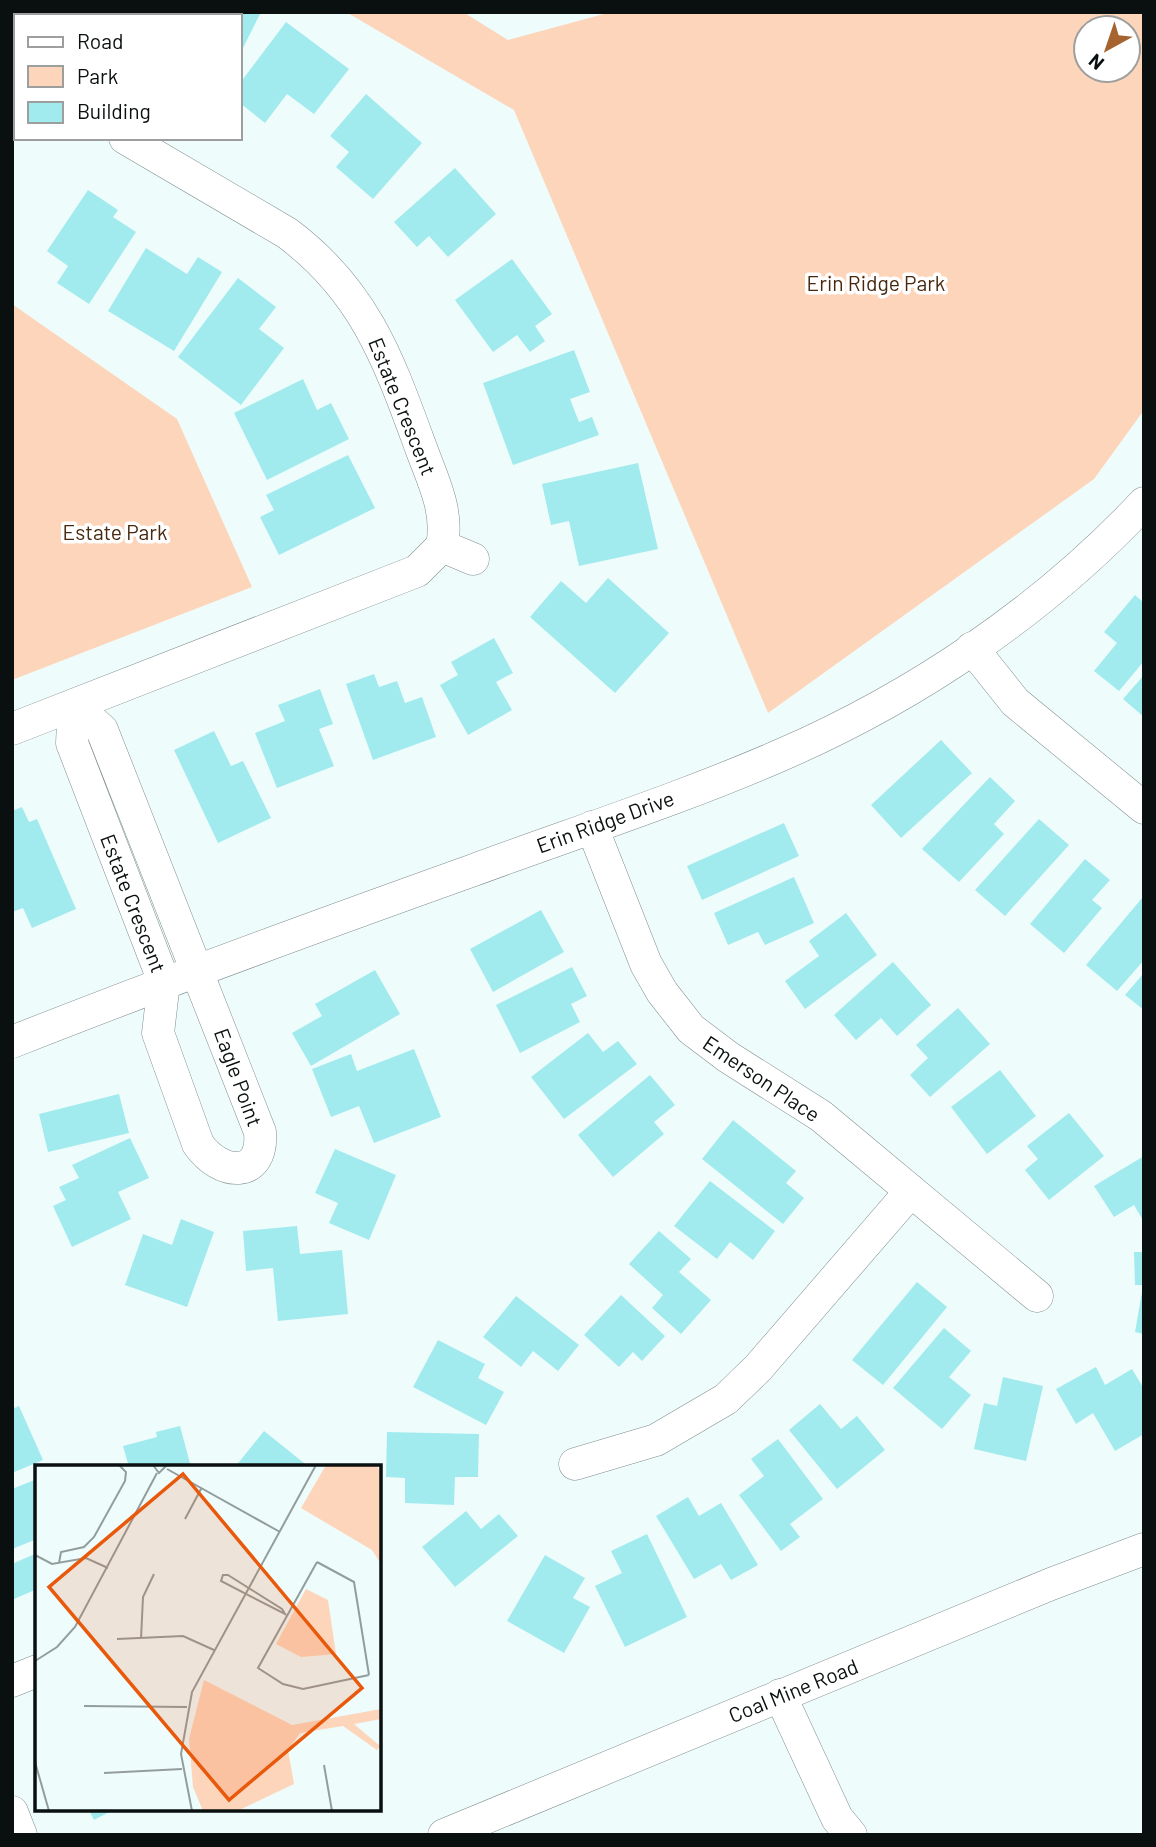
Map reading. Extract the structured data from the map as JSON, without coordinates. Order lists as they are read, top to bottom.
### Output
{
  "streets": {
    "street": [
      "Estate Crescent",
      "Erin Ridge Drive",
      "Eagle Point",
      "Emerson Place",
      "Coal Mine Road"
    ]
  },
  "crossings": [
    ["Estate Crescent", "Erin Ridge Drive"],
    ["Estate Crescent", "Eagle Point"],
    ["Erin Ridge Drive", "Eagle Point"],
    ["Erin Ridge Drive", "Emerson Place"]
  ],
  "parks": ["Erin Ridge Park", "Estate Park"],
  "legend": ["Road", "Park", "Building"],
  "north": "bottom left"
}
